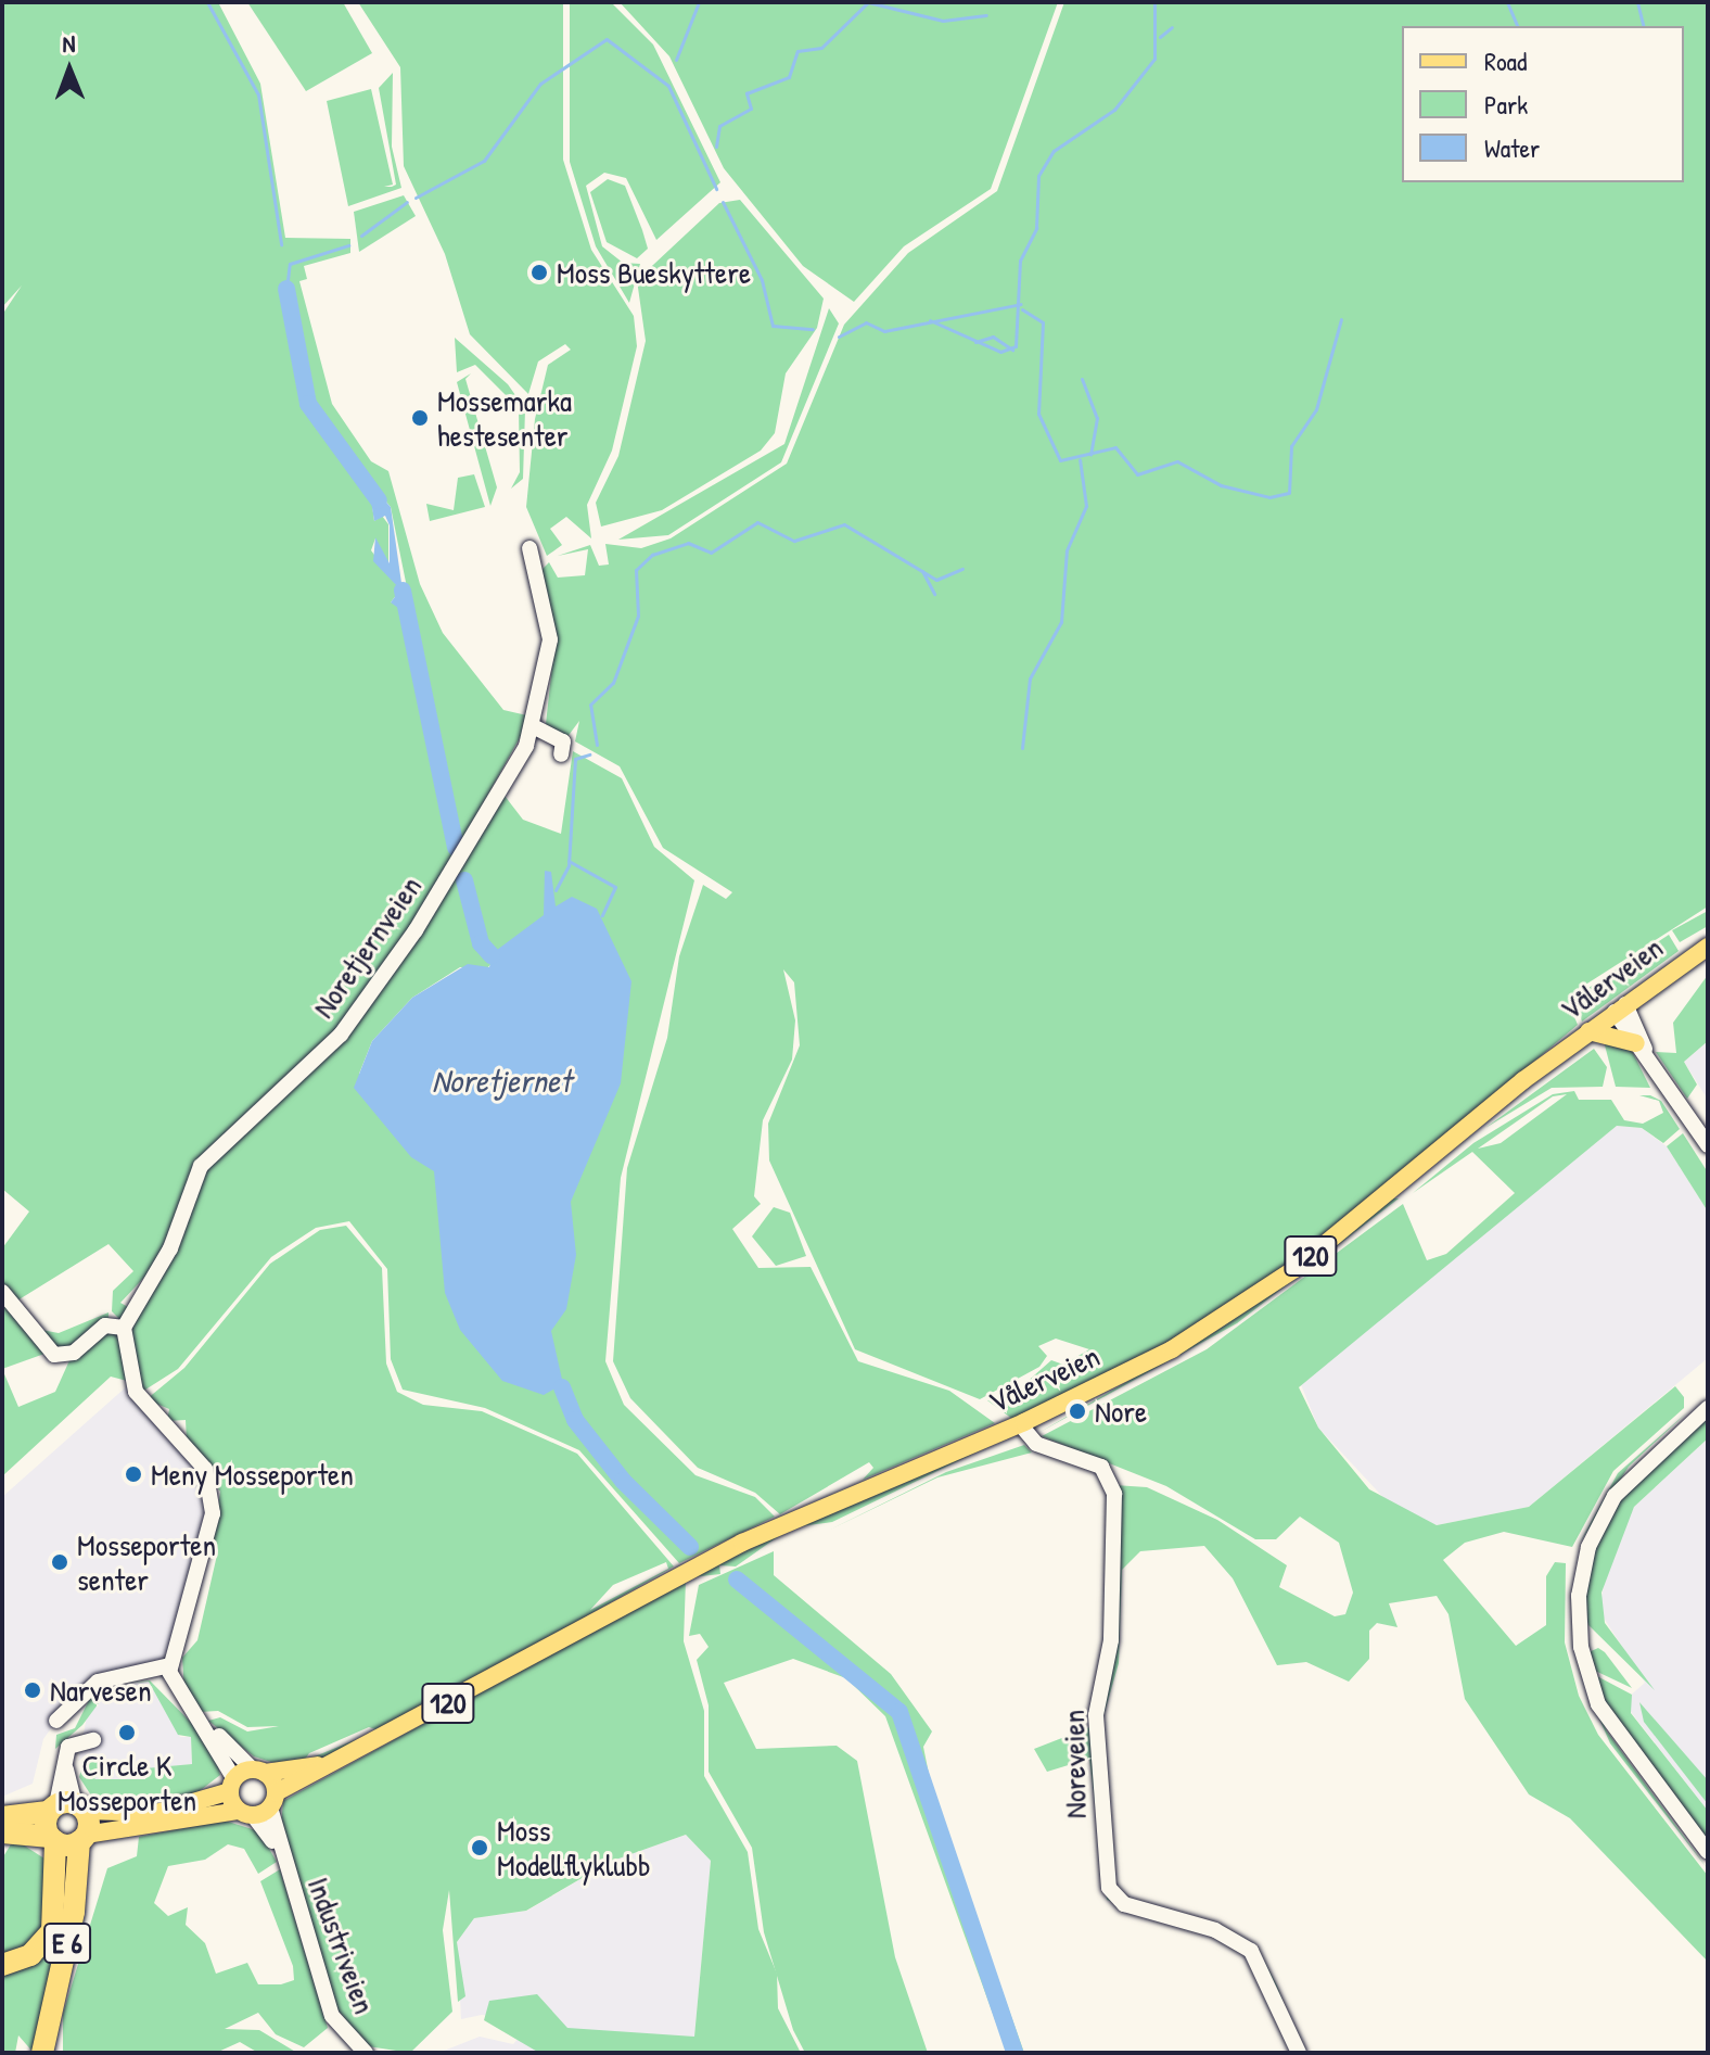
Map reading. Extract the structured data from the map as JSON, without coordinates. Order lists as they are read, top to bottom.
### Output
{
  "streets": {
    "highway": ["E 6"],
    "main road": ["Vålerveien", "120"],
    "street": ["Noretjernveien", "Noreveien", "Industriveien"]
  },
  "crossings": [
    ["Vålerveien", "120"],
    ["Vålerveien", "Noreveien"],
    ["Vålerveien", "Industriveien"],
    ["120", "E 6"],
    ["120", "Industriveien"]
  ],
  "water": ["Noretjernet"],
  "places": [
    "Moss Bueskyttere",
    "Mossemarka hestesenter",
    "Nore",
    "Meny Mosseporten",
    "Mosseporten senter",
    "Narvesen",
    "Circle K Mosseporten",
    "Moss Modellflyklubb"
  ],
  "legend": ["Road", "Park", "Water"],
  "north": "top"
}
